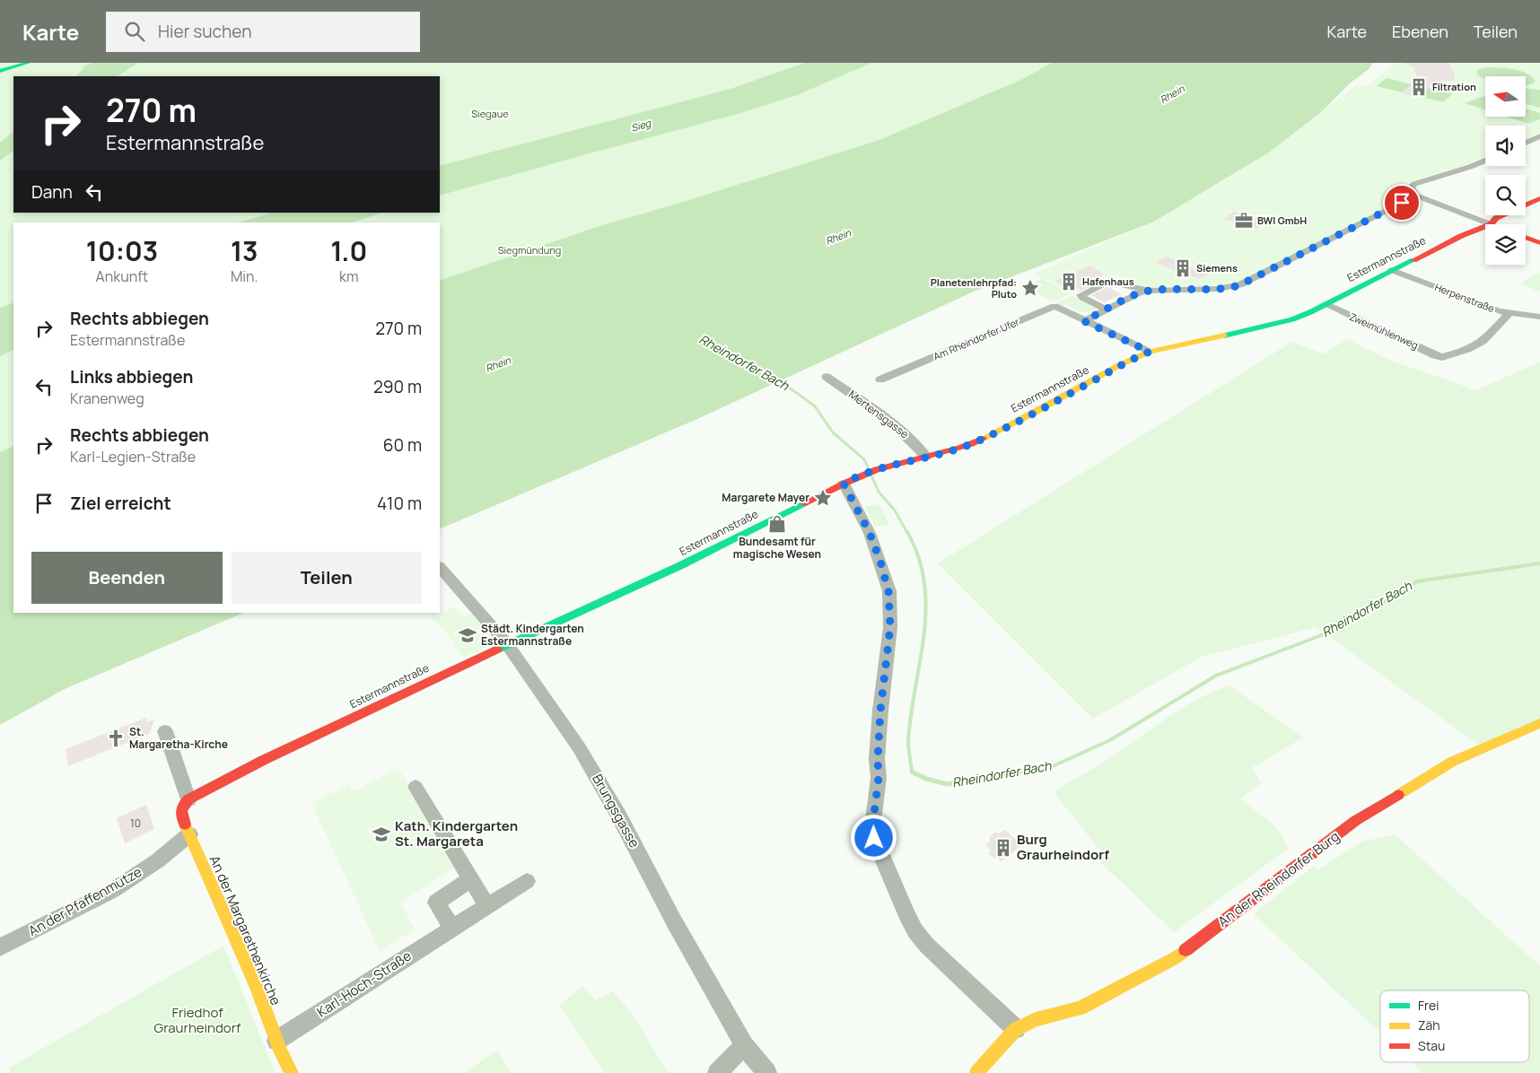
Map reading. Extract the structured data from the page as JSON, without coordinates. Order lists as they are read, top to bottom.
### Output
{
  "streets": {
    "street": [
      "Estermannstraße",
      "Herpenstraße",
      "Zweimühlenweg",
      "Am Rheindorfer Ufer",
      "Mertensgasse",
      "Brungsgasse",
      "An der Rheindorfer Burg",
      "An der Pfaffenmütze",
      "An der Margarethenkirche",
      "Karl-Hoch-Straße"
    ]
  },
  "crossings": [
    ["Estermannstraße", "Herpenstraße"],
    ["Estermannstraße", "Zweimühlenweg"],
    ["Estermannstraße", "Mertensgasse"],
    ["Estermannstraße", "Brungsgasse"],
    ["Estermannstraße", "An der Margarethenkirche"],
    ["Herpenstraße", "Zweimühlenweg"],
    ["An der Pfaffenmütze", "An der Margarethenkirche"],
    ["An der Margarethenkirche", "Karl-Hoch-Straße"]
  ],
  "water": ["Rhein", "Sieg", "Rheindorfer Bach"],
  "parks": ["Siegaue", "Siegmündung", "Friedhof Graurheindorf"],
  "places": {
    "building": [
      "Filtration",
      "Siemens",
      "Hafenhaus",
      "Burg Graurheindorf"
    ],
    "office": ["BWI GmbH"],
    "place": ["Planetenlehrpfad: Pluto", "Margarete Mayer"],
    "shop": ["Bundesamt für magische Wesen"],
    "school or university": ["Städt. Kindergarten Estermannstraße", "Kath. Kindergarten St. Margareta"],
    "church": ["St. Margaretha-Kirche"]
  },
  "house_numbers": ["10"],
  "legend": ["Frei", "Zäh", "Stau"],
  "north": "left",
  "page": {
    "header": "Karte",
    "search": "Hier suchen",
    "nav": ["Karte", "Ebenen", "Teilen"],
    "turn": ["270 m", "Estermannstraße"],
    "then": "Dann",
    "eta": [
      "10:03",
      "Ankunft",
      "13",
      "Min.",
      "1.0",
      "km"
    ],
    "list": [
      {
        "name": "Rechts abbiegen",
        "note": "Estermannstraße",
        "value": "270 m"
      },
      {
        "name": "Links abbiegen",
        "note": "Kranenweg",
        "value": "290 m"
      },
      {
        "name": "Rechts abbiegen",
        "note": "Karl-Legien-Straße",
        "value": "60 m"
      },
      {
        "name": "Ziel erreicht",
        "value": "410 m"
      }
    ],
    "buttons": ["Beenden", "Teilen"]
  }
}
